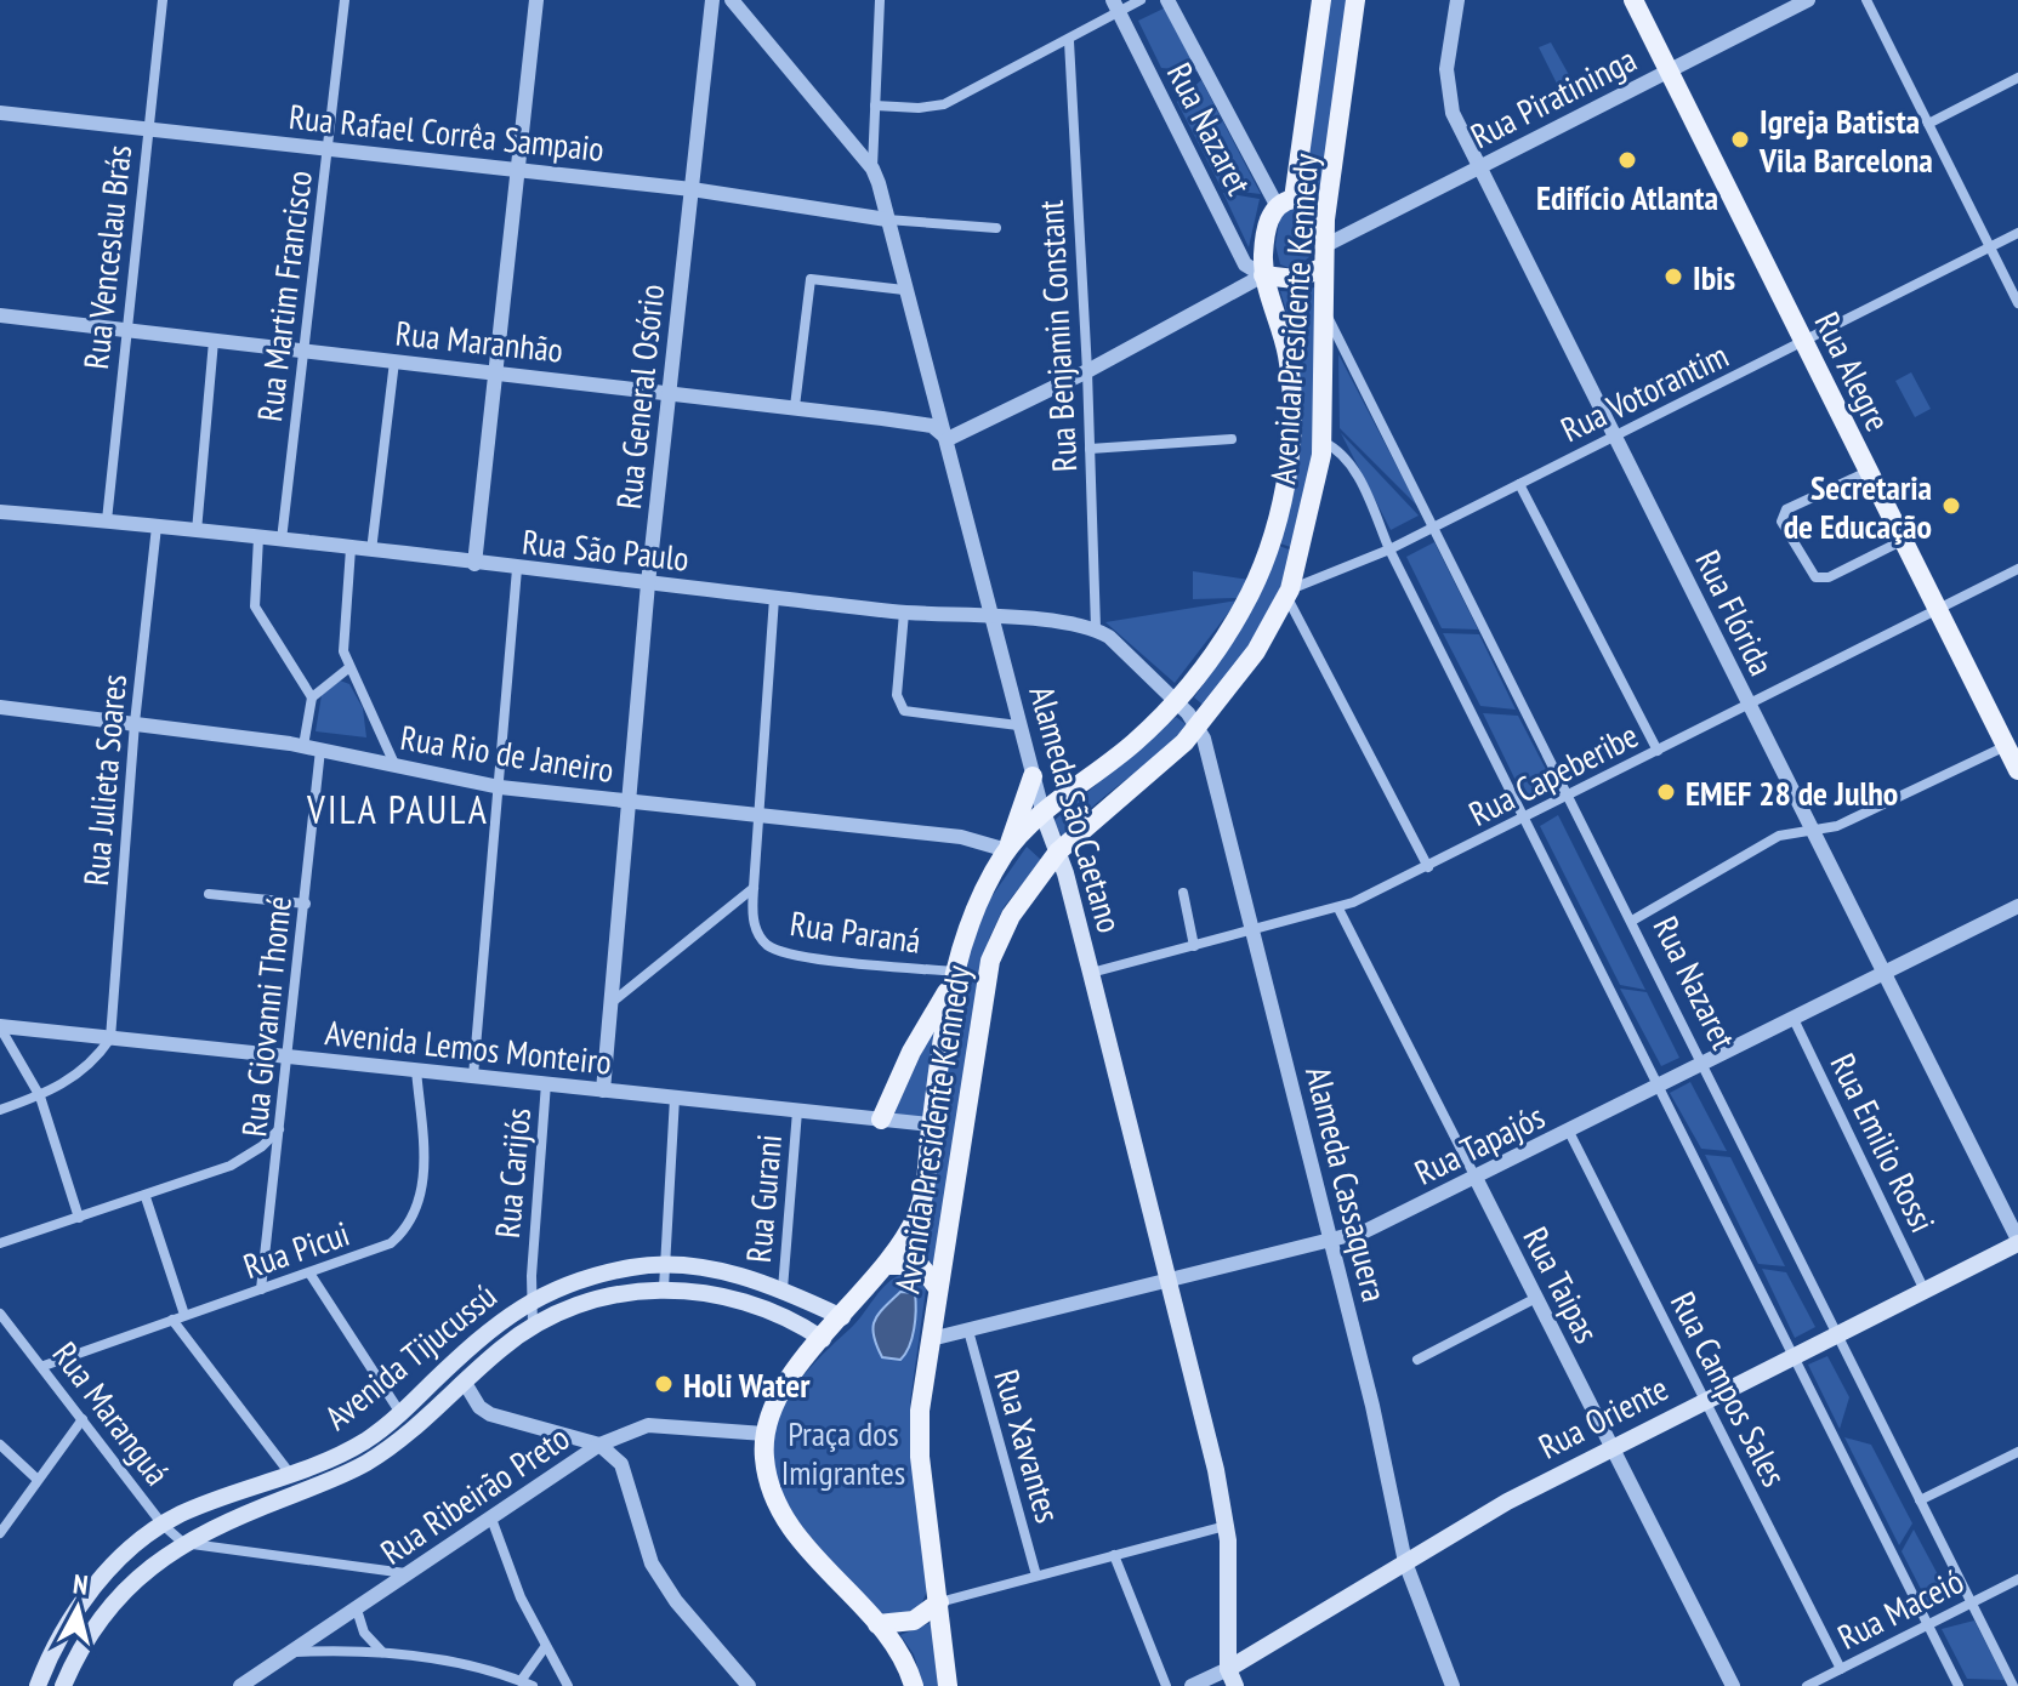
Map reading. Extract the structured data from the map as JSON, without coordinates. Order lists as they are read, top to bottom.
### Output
{
  "streets": {
    "main road": [
      "Avenida Presidente Kennedy",
      "Rua Alegre",
      "Alameda São Caetano",
      "Avenida Tijucussú",
      "Rua Oriente"
    ],
    "street": [
      "Rua Piratininga",
      "Rua Nazaret",
      "Rua Rafael Corrêa Sampaio",
      "Rua Venceslau Brás",
      "Rua Martim Francisco",
      "Rua Benjamin Constant",
      "Rua Maranhão",
      "Rua Votorantim",
      "Rua General Osório",
      "Rua São Paulo",
      "Rua Flórida",
      "Rua Rio de Janeiro",
      "Rua Capeberibe",
      "Rua Julieta Soares",
      "Rua Paraná",
      "Rua Giovanni Thomé",
      "Avenida Lemos Monteiro",
      "Rua Emilio Rossi",
      "Rua Tapajós",
      "Rua Carijós",
      "Alameda Cassaquera",
      "Rua Gurani",
      "Rua Picui",
      "Rua Taipas",
      "Rua Campos Sales",
      "Rua Maranguá",
      "Rua Xavantes",
      "Rua Ribeirão Preto",
      "Rua Maceió"
    ]
  },
  "crossings": [
    ["Rua Piratininga", "Rua Nazaret"],
    ["Rua Piratininga", "Avenida Presidente Kennedy"],
    ["Rua Piratininga", "Rua Alegre"],
    ["Rua Piratininga", "Rua Flórida"],
    ["Rua Nazaret", "Avenida Presidente Kennedy"],
    ["Rua Nazaret", "Rua Votorantim"],
    ["Rua Nazaret", "Rua Capeberibe"],
    ["Rua Nazaret", "Rua Tapajós"],
    ["Rua Nazaret", "Rua Oriente"],
    ["Rua Nazaret", "Rua Maceió"],
    ["Rua Rafael Corrêa Sampaio", "Rua Venceslau Brás"],
    ["Rua Rafael Corrêa Sampaio", "Rua Martim Francisco"],
    ["Rua Rafael Corrêa Sampaio", "Rua General Osório"],
    ["Rua Rafael Corrêa Sampaio", "Alameda São Caetano"],
    ["Rua Venceslau Brás", "Rua Maranhão"],
    ["Rua Venceslau Brás", "Rua São Paulo"],
    ["Rua Martim Francisco", "Rua Maranhão"],
    ["Rua Martim Francisco", "Rua São Paulo"],
    ["Avenida Presidente Kennedy", "Rua Votorantim"],
    ["Avenida Presidente Kennedy", "Rua Rio de Janeiro"],
    ["Avenida Presidente Kennedy", "Alameda São Caetano"],
    ["Avenida Presidente Kennedy", "Rua Paraná"],
    ["Avenida Presidente Kennedy", "Avenida Lemos Monteiro"],
    ["Avenida Presidente Kennedy", "Rua Tapajós"],
    ["Avenida Presidente Kennedy", "Alameda Cassaquera"],
    ["Avenida Presidente Kennedy", "Avenida Tijucussú"],
    ["Avenida Presidente Kennedy", "Rua Ribeirão Preto"],
    ["Rua Benjamin Constant", "Rua São Paulo"],
    ["Rua Maranhão", "Rua General Osório"],
    ["Rua Maranhão", "Alameda São Caetano"],
    ["Rua Alegre", "Rua Votorantim"],
    ["Rua Alegre", "Rua Capeberibe"],
    ["Rua Votorantim", "Rua Flórida"],
    ["Rua General Osório", "Rua São Paulo"],
    ["Rua General Osório", "Rua Rio de Janeiro"],
    ["Rua General Osório", "Avenida Lemos Monteiro"],
    ["Rua São Paulo", "Rua Julieta Soares"],
    ["Rua São Paulo", "Alameda São Caetano"],
    ["Rua São Paulo", "Rua Paraná"],
    ["Rua Flórida", "Rua Capeberibe"],
    ["Rua Flórida", "Rua Tapajós"],
    ["Rua Flórida", "Rua Oriente"],
    ["Rua Rio de Janeiro", "Rua Julieta Soares"],
    ["Rua Rio de Janeiro", "Rua Paraná"],
    ["Rua Rio de Janeiro", "Rua Giovanni Thomé"],
    ["Rua Capeberibe", "Alameda São Caetano"],
    ["Rua Capeberibe", "Alameda Cassaquera"],
    ["Rua Capeberibe", "Rua Taipas"],
    ["Rua Julieta Soares", "Avenida Lemos Monteiro"],
    ["Alameda São Caetano", "Rua Tapajós"],
    ["Alameda São Caetano", "Rua Oriente"],
    ["Rua Giovanni Thomé", "Avenida Lemos Monteiro"],
    ["Rua Giovanni Thomé", "Rua Picui"],
    ["Avenida Lemos Monteiro", "Rua Carijós"],
    ["Avenida Lemos Monteiro", "Rua Gurani"],
    ["Avenida Lemos Monteiro", "Rua Picui"],
    ["Rua Emilio Rossi", "Rua Tapajós"],
    ["Rua Emilio Rossi", "Rua Oriente"],
    ["Rua Tapajós", "Alameda Cassaquera"],
    ["Rua Tapajós", "Rua Taipas"],
    ["Rua Tapajós", "Rua Campos Sales"],
    ["Rua Tapajós", "Rua Xavantes"],
    ["Rua Carijós", "Avenida Tijucussú"],
    ["Alameda Cassaquera", "Rua Oriente"],
    ["Rua Gurani", "Avenida Tijucussú"],
    ["Rua Picui", "Rua Maranguá"],
    ["Rua Taipas", "Rua Oriente"],
    ["Avenida Tijucussú", "Rua Maranguá"],
    ["Rua Campos Sales", "Rua Oriente"],
    ["Rua Campos Sales", "Rua Maceió"]
  ],
  "districts": ["VILA PAULA"],
  "parks": ["Praça dos Imigrantes"],
  "places": [
    "Igreja Batista Vila Barcelona",
    "Edifício Atlanta",
    "Ibis",
    "Secretaria de Educação",
    "EMEF 28 de Julho",
    "Holi Water"
  ],
  "north": "top"
}
